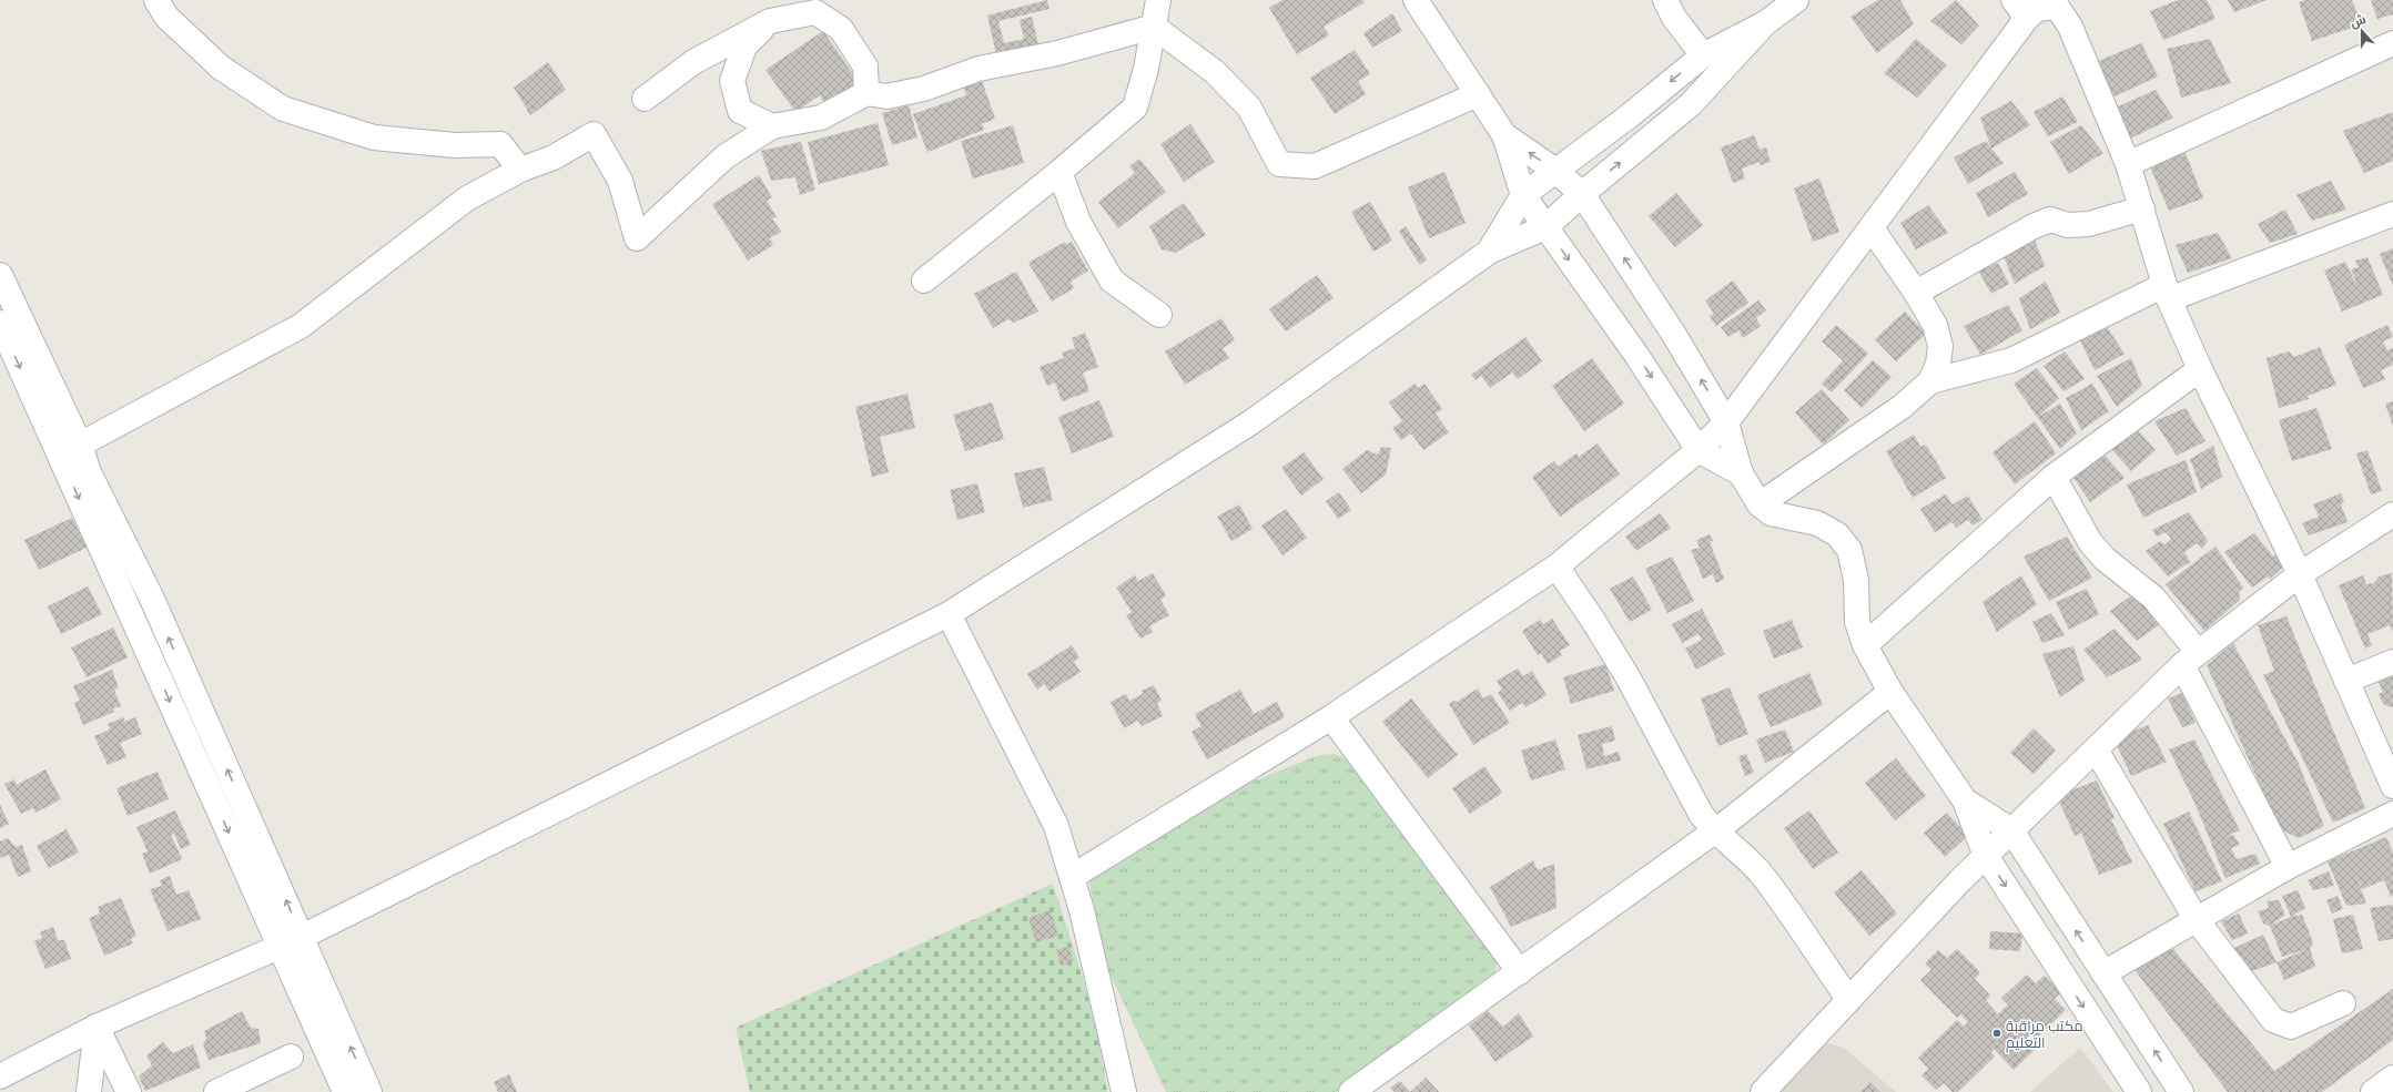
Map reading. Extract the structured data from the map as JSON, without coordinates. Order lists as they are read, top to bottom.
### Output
{
  "places": ["مكتب مراقبة التعليم"],
  "north": "top"
}
